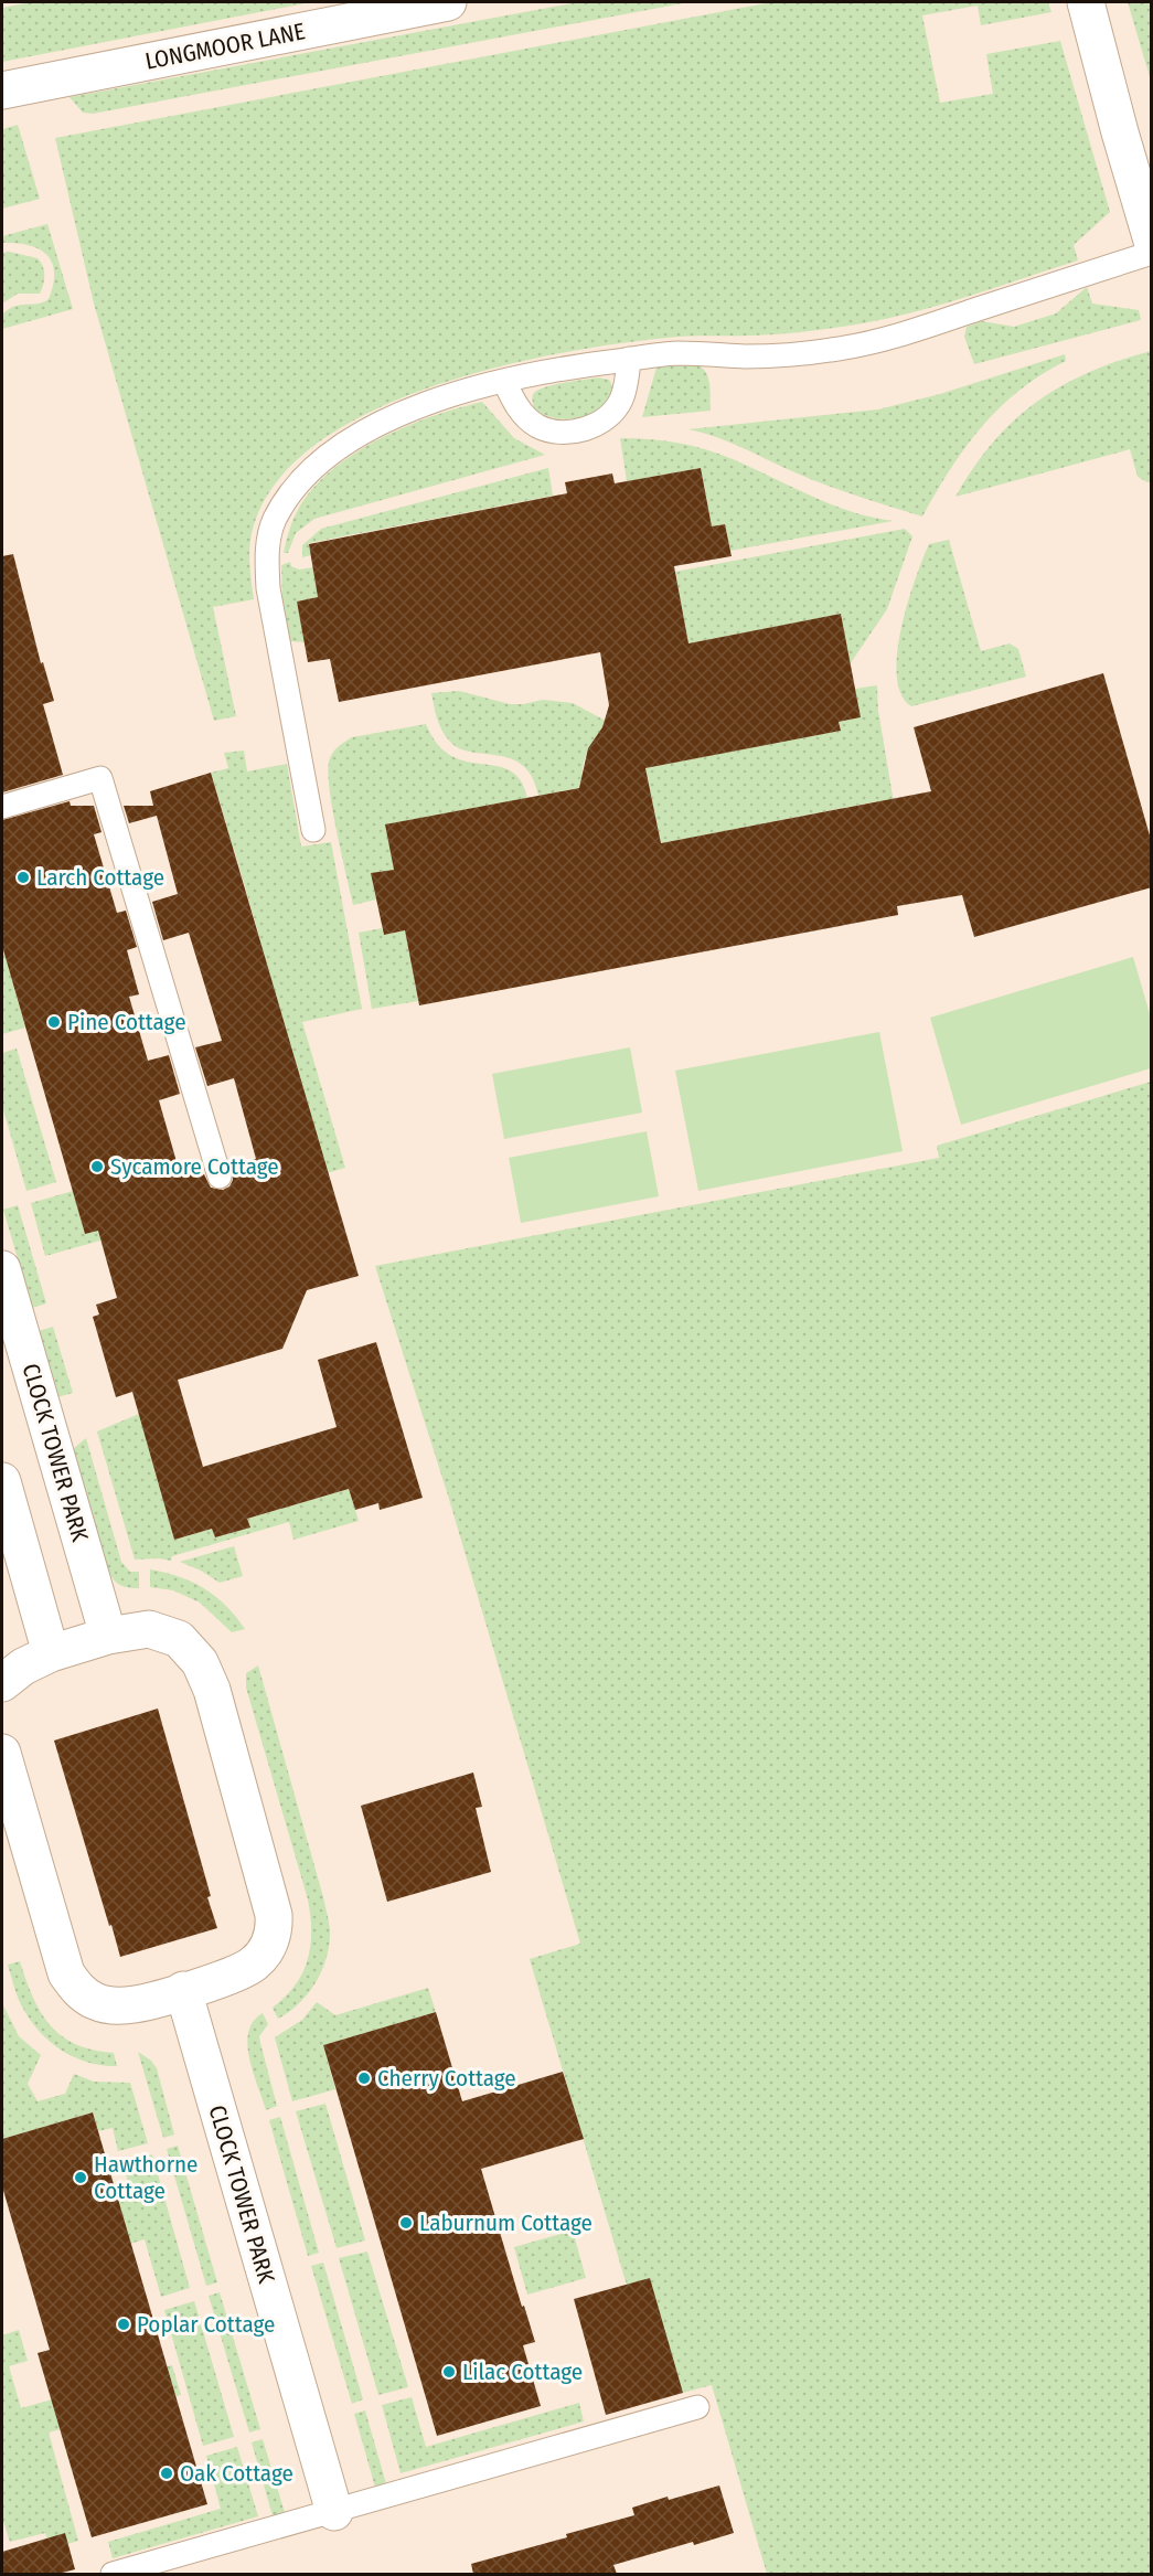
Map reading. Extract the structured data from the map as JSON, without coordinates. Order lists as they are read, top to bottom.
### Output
{
  "streets": {
    "street": ["LONGMOOR LANE", "CLOCK TOWER PARK"]
  },
  "places": [
    "Larch Cottage",
    "Pine Cottage",
    "Sycamore Cottage",
    "Cherry Cottage",
    "Hawthorne Cottage",
    "Laburnum Cottage",
    "Poplar Cottage",
    "Lilac Cottage",
    "Oak Cottage"
  ]
}
